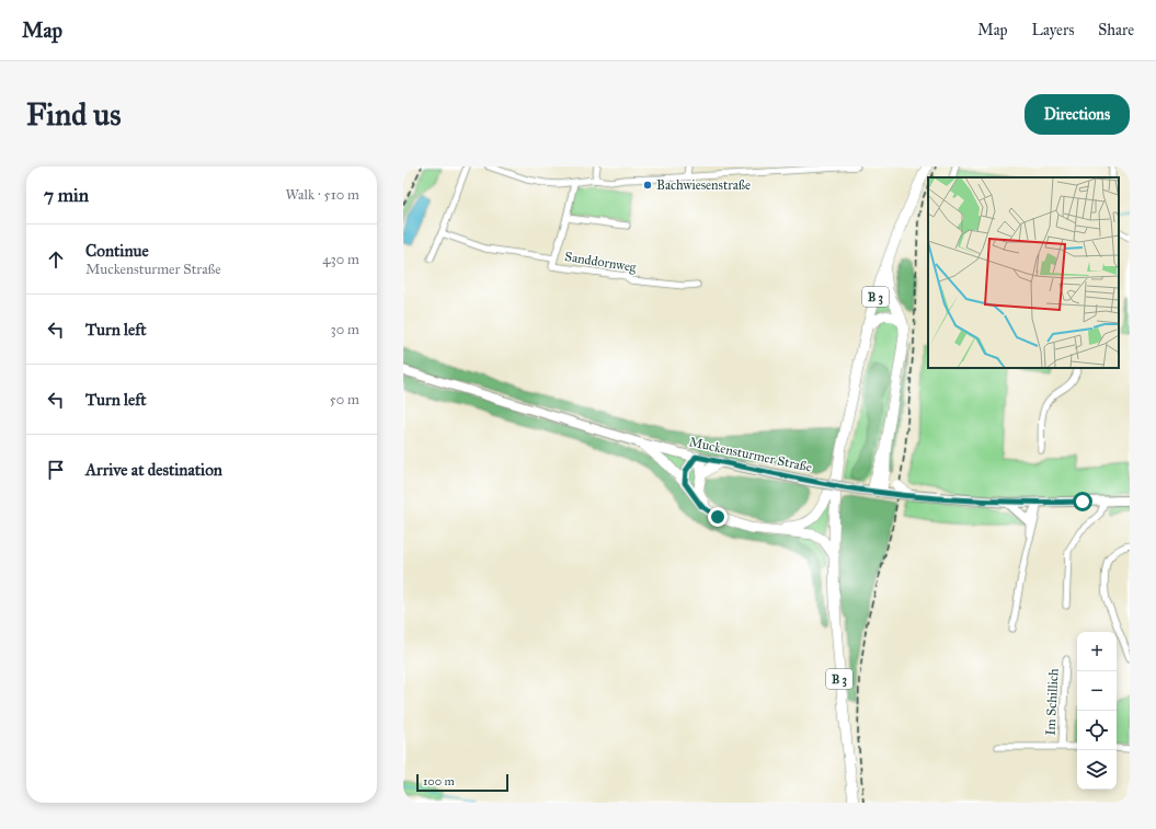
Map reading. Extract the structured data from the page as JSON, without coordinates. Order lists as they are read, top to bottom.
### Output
{
  "streets": {
    "main road": ["B 3", "Muckensturmer Straße"],
    "street": ["Sanddornweg", "Im Schillich"]
  },
  "places": ["Bachwiesenstraße"],
  "scale_bar": "100 m",
  "page": {
    "header": "Map",
    "nav": ["Map", "Layers", "Share"],
    "buttons": "Directions",
    "title": "Find us",
    "heading": ["7 min", "Walk · 510 m"],
    "list": [
      ["Continue", "Muckensturmer Straße", "430 m"],
      ["Turn left", "30 m"],
      ["Turn left", "50 m"],
      "Arrive at destination"
    ],
    "map_buttons": ["+", "−"],
    "scale": "100 m"
  }
}
